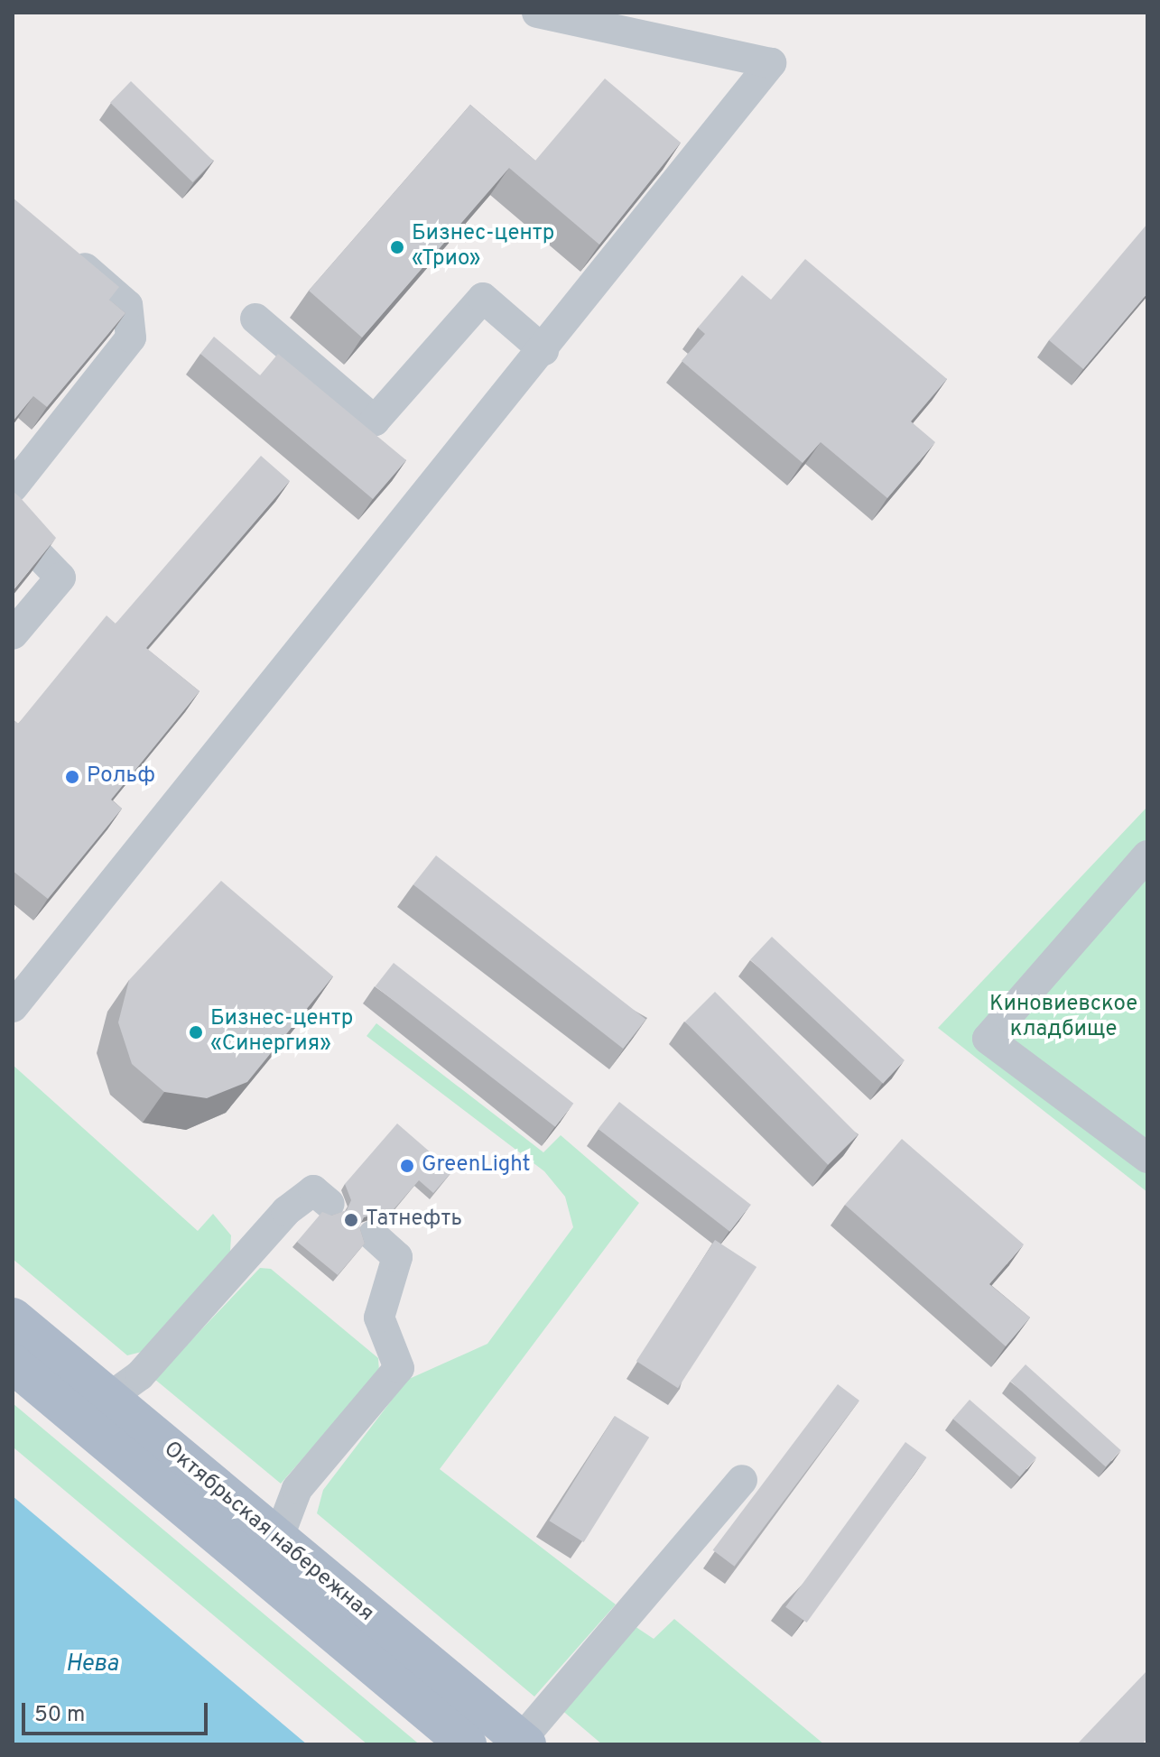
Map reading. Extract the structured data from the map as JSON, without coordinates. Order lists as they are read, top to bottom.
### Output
{
  "streets": {
    "main road": ["Октябрьская набережная"]
  },
  "water": ["Нева"],
  "parks": ["Киновиевское кладбище"],
  "places": [
    "Бизнес-центр «Трио»",
    "Рольф",
    "Бизнес-центр «Синергия»",
    "GreenLight",
    "Татнефть"
  ],
  "scale_bar": "50 m"
}
